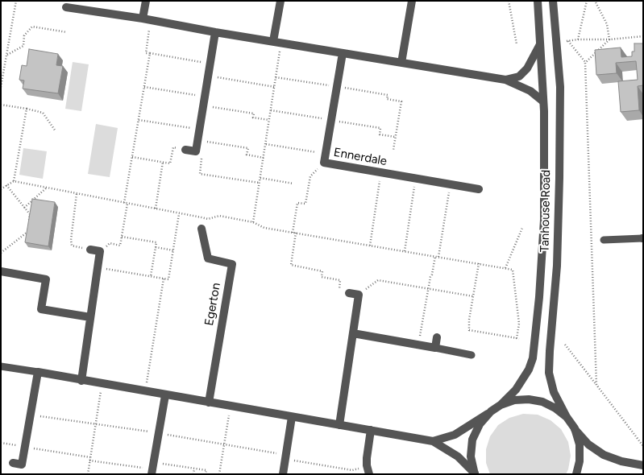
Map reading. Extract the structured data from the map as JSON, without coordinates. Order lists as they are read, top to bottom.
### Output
{
  "streets": {
    "street": ["Ennerdale", "Tanhouse Road", "Egerton"]
  }
}
